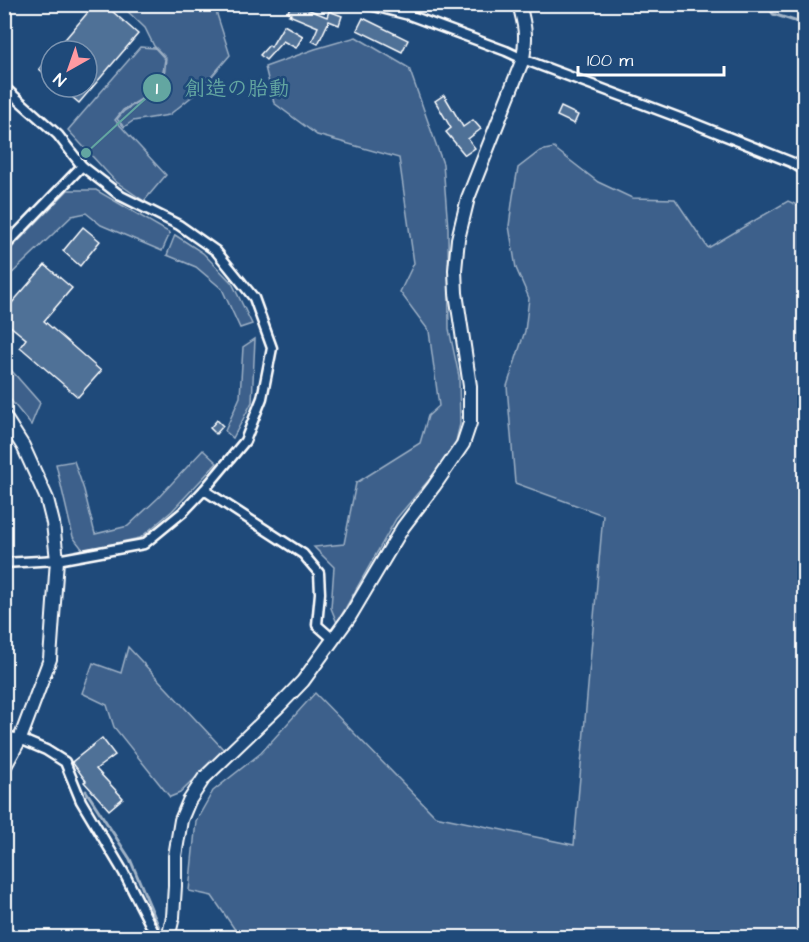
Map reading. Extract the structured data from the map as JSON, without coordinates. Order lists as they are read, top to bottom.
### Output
{
  "places": ["創造の胎動"],
  "scale_bar": "100 m",
  "north": "bottom left"
}
